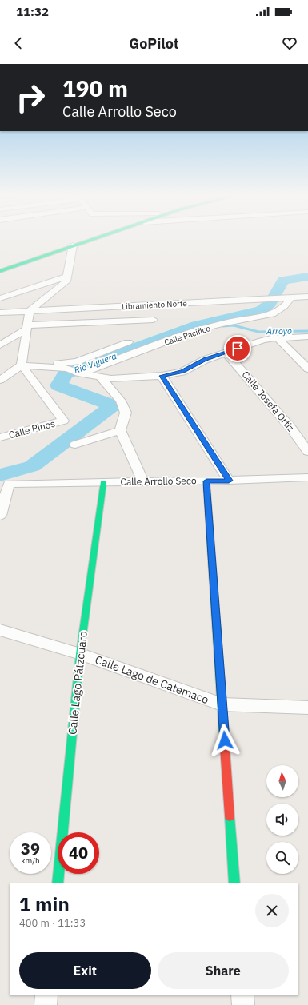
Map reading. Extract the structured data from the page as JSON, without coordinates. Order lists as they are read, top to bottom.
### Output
{
  "streets": {
    "street": [
      "Libramiento Norte",
      "Calle Pacífico",
      "Calle Josefa Ortiz",
      "Calle Pinos",
      "Calle Arrollo Seco",
      "Calle Lago de Catemaco",
      "Calle Lago Pátzcuaro"
    ]
  },
  "crossings": [
    ["Libramiento Norte", "Calle Pacífico"],
    ["Calle Arrollo Seco", "Calle Lago Pátzcuaro"],
    ["Calle Lago de Catemaco", "Calle Lago Pátzcuaro"]
  ],
  "water": ["Arroyo", "Río Viguera"],
  "north": "top",
  "page": {
    "status": "11:32",
    "header": "GoPilot",
    "turn": ["190 m", "Calle Arrollo Seco"],
    "speed": "39 km/h",
    "limit": "40",
    "heading": ["1 min", "400 m · 11:33"],
    "buttons": ["Exit", "Share"]
  }
}
